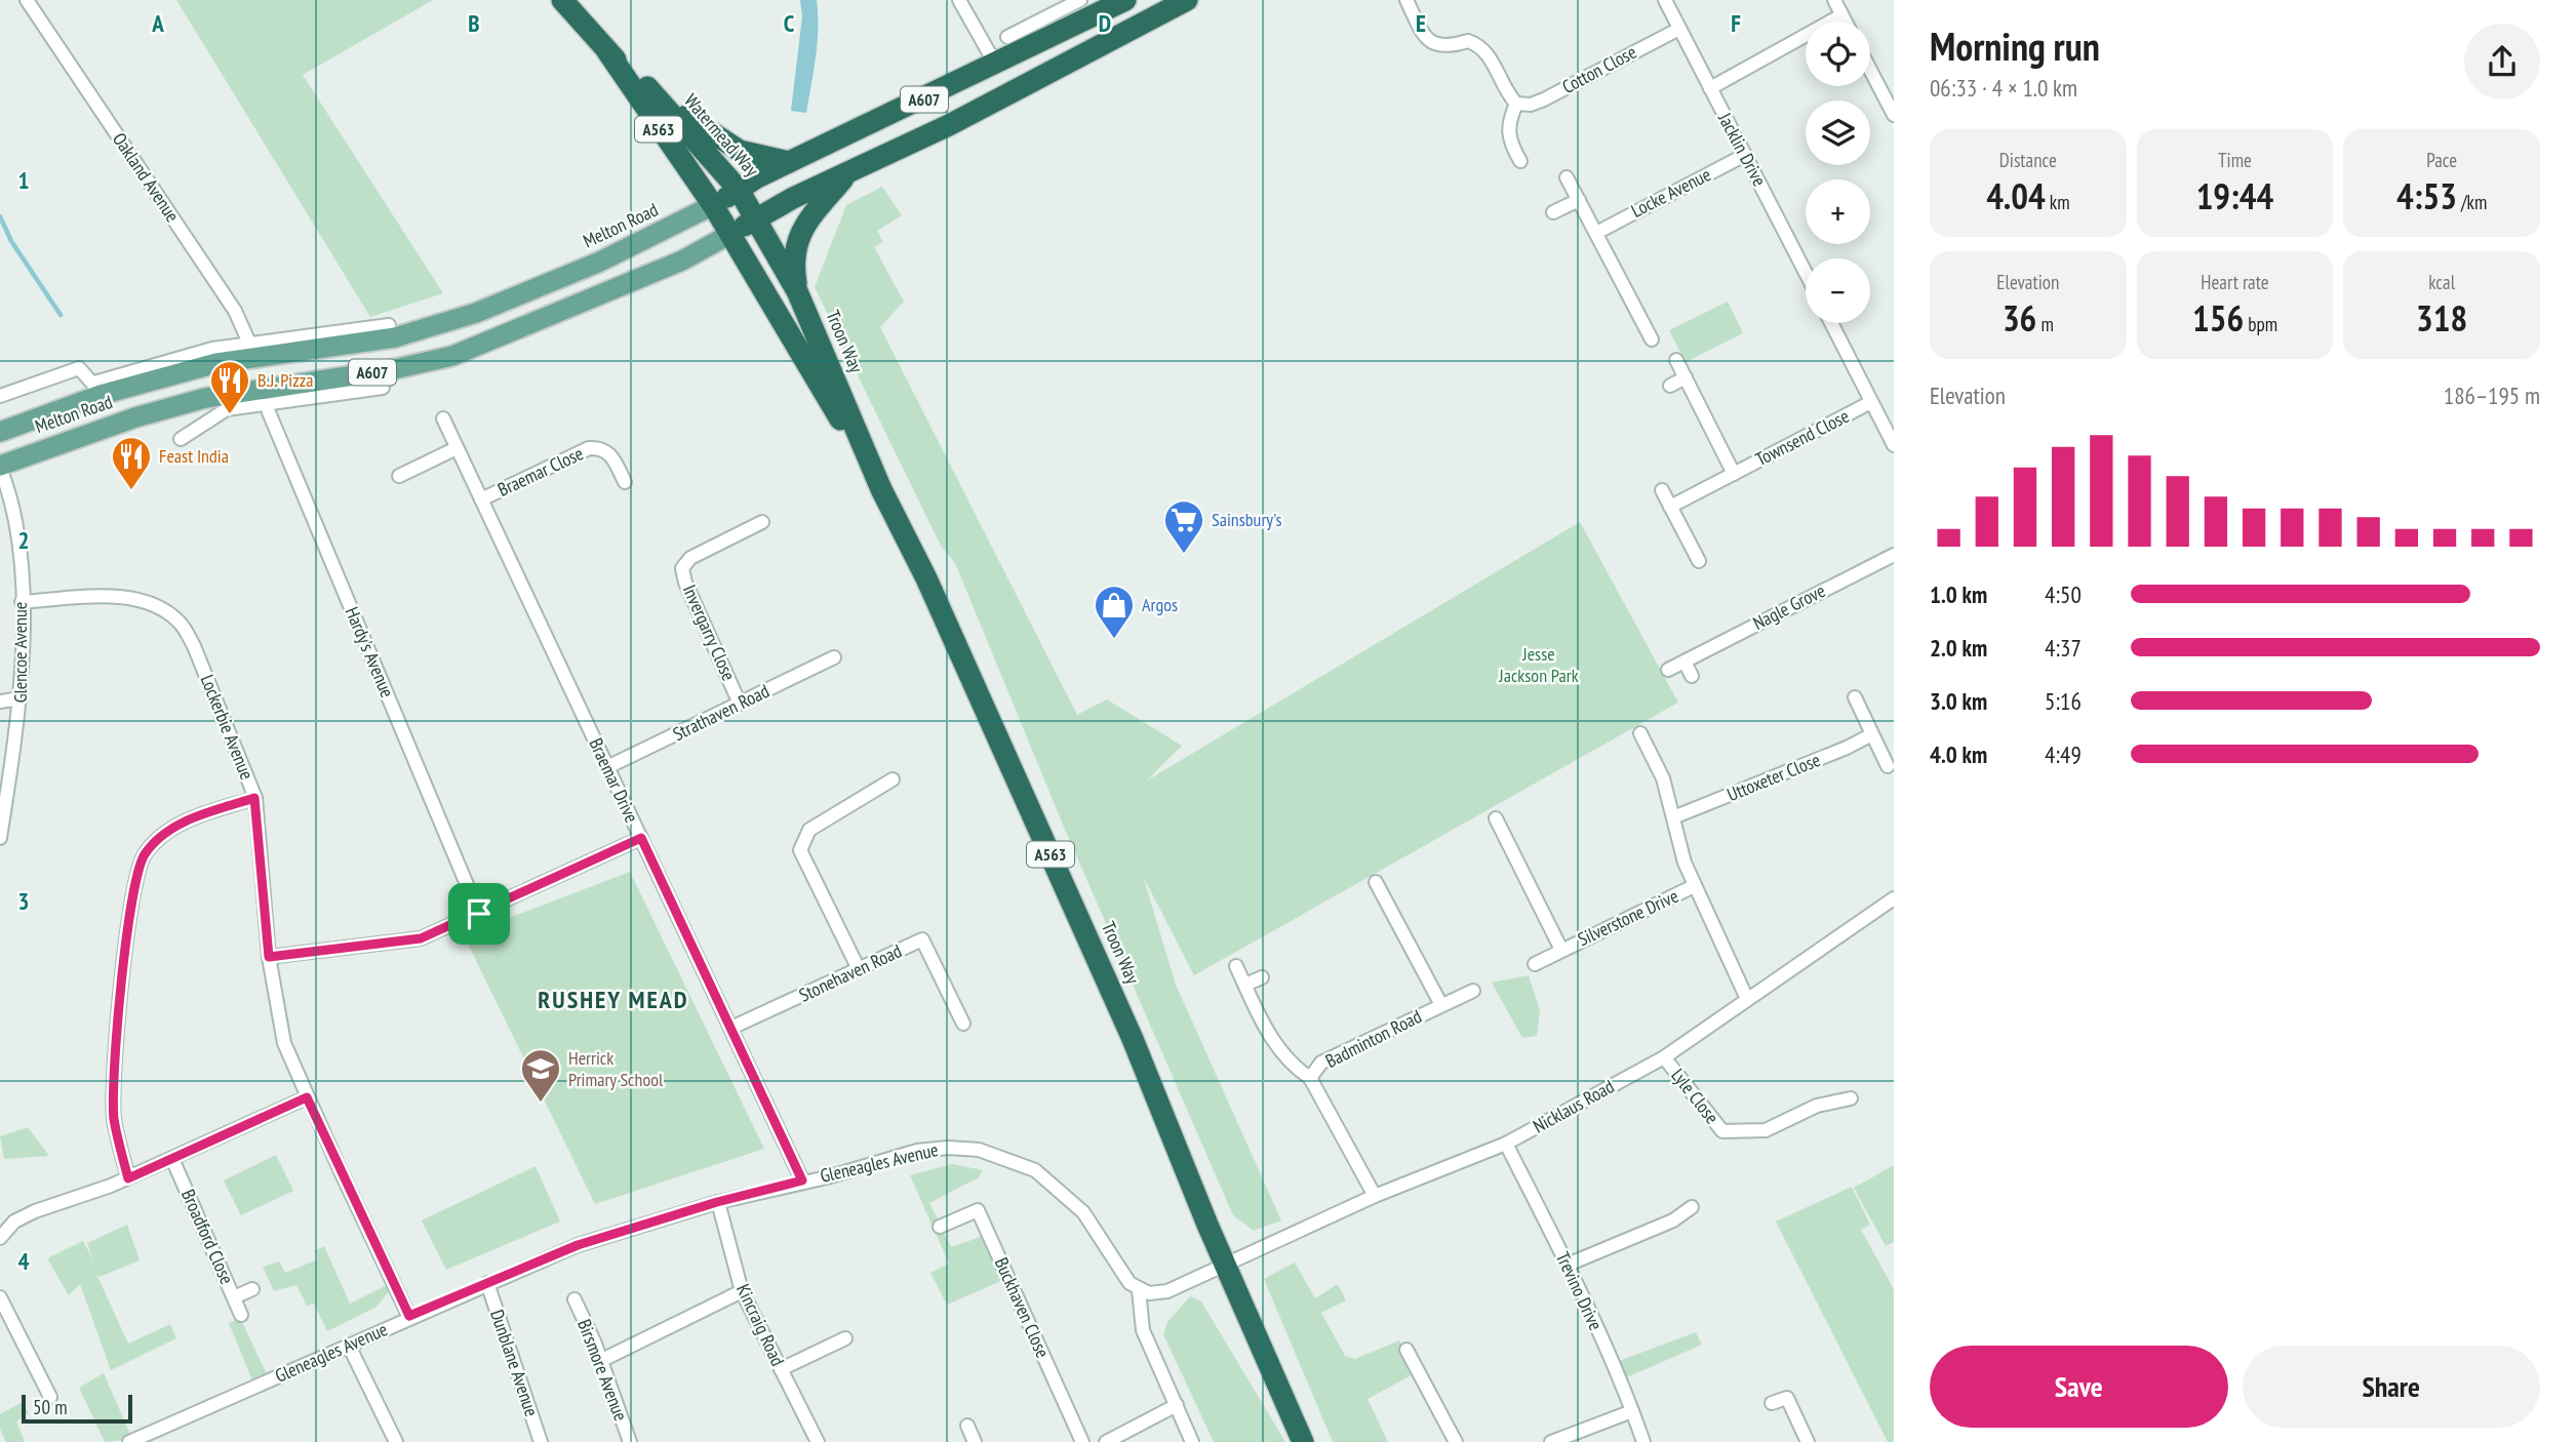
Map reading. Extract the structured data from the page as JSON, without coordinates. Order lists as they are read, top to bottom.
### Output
{
  "streets": {
    "highway": [
      "A607",
      "A563",
      "Watermead Way",
      "Melton Road",
      "Troon Way"
    ],
    "street": [
      "Cotton Close",
      "Jacklin Drive",
      "Oakland Avenue",
      "Locke Avenue",
      "Townsend Close",
      "Braemar Close",
      "Nagle Grove",
      "Invergarry Close",
      "Glencoe Avenue",
      "Hardy's Avenue",
      "Strathaven Road",
      "Lockerbie Avenue",
      "Uttoxeter Close",
      "Braemar Drive",
      "Silverstone Drive",
      "Stonehaven Road",
      "Badminton Road",
      "Lyle Close",
      "Nicklaus Road",
      "Gleneagles Avenue",
      "Broadford Close",
      "Trevino Drive",
      "Buckhaven Close",
      "Kincraig Road",
      "Dunblane Avenue",
      "Birsmore Avenue"
    ]
  },
  "crossings": [
    ["Cotton Close", "Jacklin Drive"],
    ["Watermead Way", "Melton Road"],
    ["Watermead Way", "Troon Way"],
    ["Jacklin Drive", "Locke Avenue"],
    ["Oakland Avenue", "Melton Road"],
    ["Melton Road", "Troon Way"],
    ["Melton Road", "Glencoe Avenue"],
    ["Melton Road", "Hardy's Avenue"],
    ["Troon Way", "Nicklaus Road"],
    ["Braemar Close", "Braemar Drive"],
    ["Invergarry Close", "Strathaven Road"],
    ["Glencoe Avenue", "Lockerbie Avenue"],
    ["Strathaven Road", "Braemar Drive"],
    ["Lockerbie Avenue", "Gleneagles Avenue"],
    ["Uttoxeter Close", "Silverstone Drive"],
    ["Braemar Drive", "Stonehaven Road"],
    ["Braemar Drive", "Gleneagles Avenue"],
    ["Silverstone Drive", "Nicklaus Road"],
    ["Badminton Road", "Nicklaus Road"],
    ["Lyle Close", "Nicklaus Road"],
    ["Nicklaus Road", "Trevino Drive"],
    ["Gleneagles Avenue", "Kincraig Road"],
    ["Gleneagles Avenue", "Dunblane Avenue"]
  ],
  "districts": ["RUSHEY MEAD"],
  "parks": ["Jesse Jackson Park"],
  "places": {
    "restaurant": ["B.J. Pizza", "Feast India"],
    "supermarket": ["Sainsbury's"],
    "shop": ["Argos"],
    "school or university": ["Herrick Primary School"]
  },
  "scale_bar": "50 m",
  "page": {
    "heading": ["Morning run", "06:33 · 4 × 1.0 km"],
    "map_buttons": ["+", "−"],
    "stats": [
      ["Distance", "4.04 km"],
      ["Time", "19:44"],
      ["Pace", "4:53 /km"],
      ["Elevation", "36 m"],
      ["Heart rate", "156 bpm"],
      ["kcal", "318"]
    ],
    "chart": ["Elevation", "186–195 m"],
    "list": [
      {
        "name": "1.0 km",
        "note": "4:50"
      },
      {
        "name": "2.0 km",
        "note": "4:37"
      },
      {
        "name": "3.0 km",
        "note": "5:16"
      },
      {
        "name": "4.0 km",
        "note": "4:49"
      }
    ],
    "buttons": ["Save", "Share"],
    "scale": "50 m"
  },
  "grid": {
    "columns": [
      "A",
      "B",
      "C",
      "D",
      "E",
      "F"
    ],
    "rows": [
      "1",
      "2",
      "3",
      "4"
    ]
  }
}
